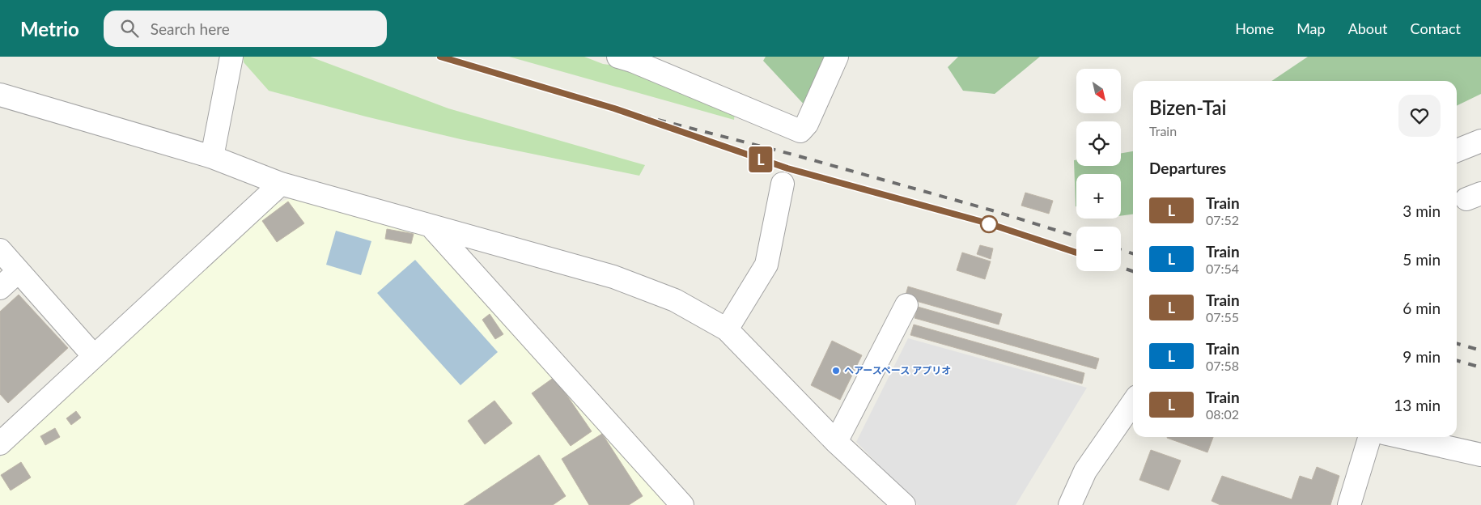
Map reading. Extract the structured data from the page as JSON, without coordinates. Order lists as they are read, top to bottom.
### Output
{
  "places": ["ヘアースペース アプリオ"],
  "north": "bottom right",
  "page": {
    "header": "Metrio",
    "search": "Search here",
    "nav": [
      "Home",
      "Map",
      "About",
      "Contact"
    ],
    "on_map": "L",
    "map_buttons": ["+", "−"],
    "heading": [
      ["Bizen-Tai", "Train"],
      "Departures"
    ],
    "list": [
      {
        "mark": "L",
        "name": "Train",
        "note": "07:52",
        "value": "3 min"
      },
      {
        "mark": "L",
        "name": "Train",
        "note": "07:54",
        "value": "5 min"
      },
      {
        "mark": "L",
        "name": "Train",
        "note": "07:55",
        "value": "6 min"
      },
      {
        "mark": "L",
        "name": "Train",
        "note": "07:58",
        "value": "9 min"
      },
      {
        "mark": "L",
        "name": "Train",
        "note": "08:02",
        "value": "13 min"
      }
    ]
  }
}
